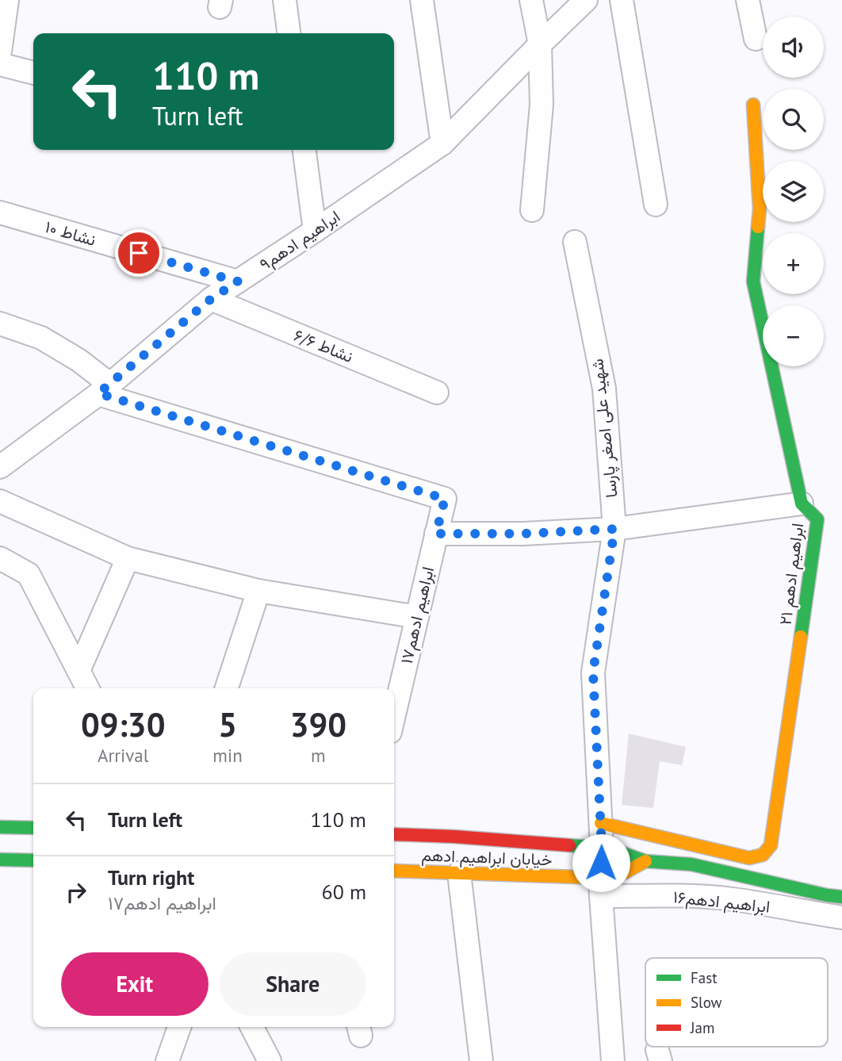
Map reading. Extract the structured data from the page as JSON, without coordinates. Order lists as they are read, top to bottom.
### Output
{
  "streets": {
    "street": [
      "نشاط ۱۰",
      "ابراهیم ادهم۹",
      "نشاط ۶/۶",
      "شهید علی اصغر پارسا",
      "ابراهیم ادهم ۲۱",
      "ابراهیم ادهم۱۷",
      "خیابان ابراهیم ادهم",
      "ابراهیم ادهم۱۶"
    ]
  },
  "crossings": [
    ["نشاط ۱۰", "ابراهیم ادهم۹"],
    ["ابراهیم ادهم۹", "نشاط ۶/۶"],
    ["ابراهیم ادهم۹", "ابراهیم ادهم۱۷"],
    ["شهید علی اصغر پارسا", "ابراهیم ادهم ۲۱"],
    ["شهید علی اصغر پارسا", "خیابان ابراهیم ادهم"],
    ["شهید علی اصغر پارسا", "ابراهیم ادهم۱۶"],
    ["خیابان ابراهیم ادهم", "ابراهیم ادهم۱۶"]
  ],
  "legend": ["Fast", "Slow", "Jam"],
  "page": {
    "map_buttons": ["+", "−"],
    "turn": ["110 m", "Turn left"],
    "eta": [
      "09:30",
      "Arrival",
      "5",
      "min",
      "390",
      "m"
    ],
    "list": [
      {
        "name": "Turn left",
        "value": "110 m"
      },
      {
        "name": "Turn right",
        "note": "ابراهیم ادهم۱۷",
        "value": "60 m"
      }
    ],
    "buttons": ["Exit", "Share"]
  }
}
